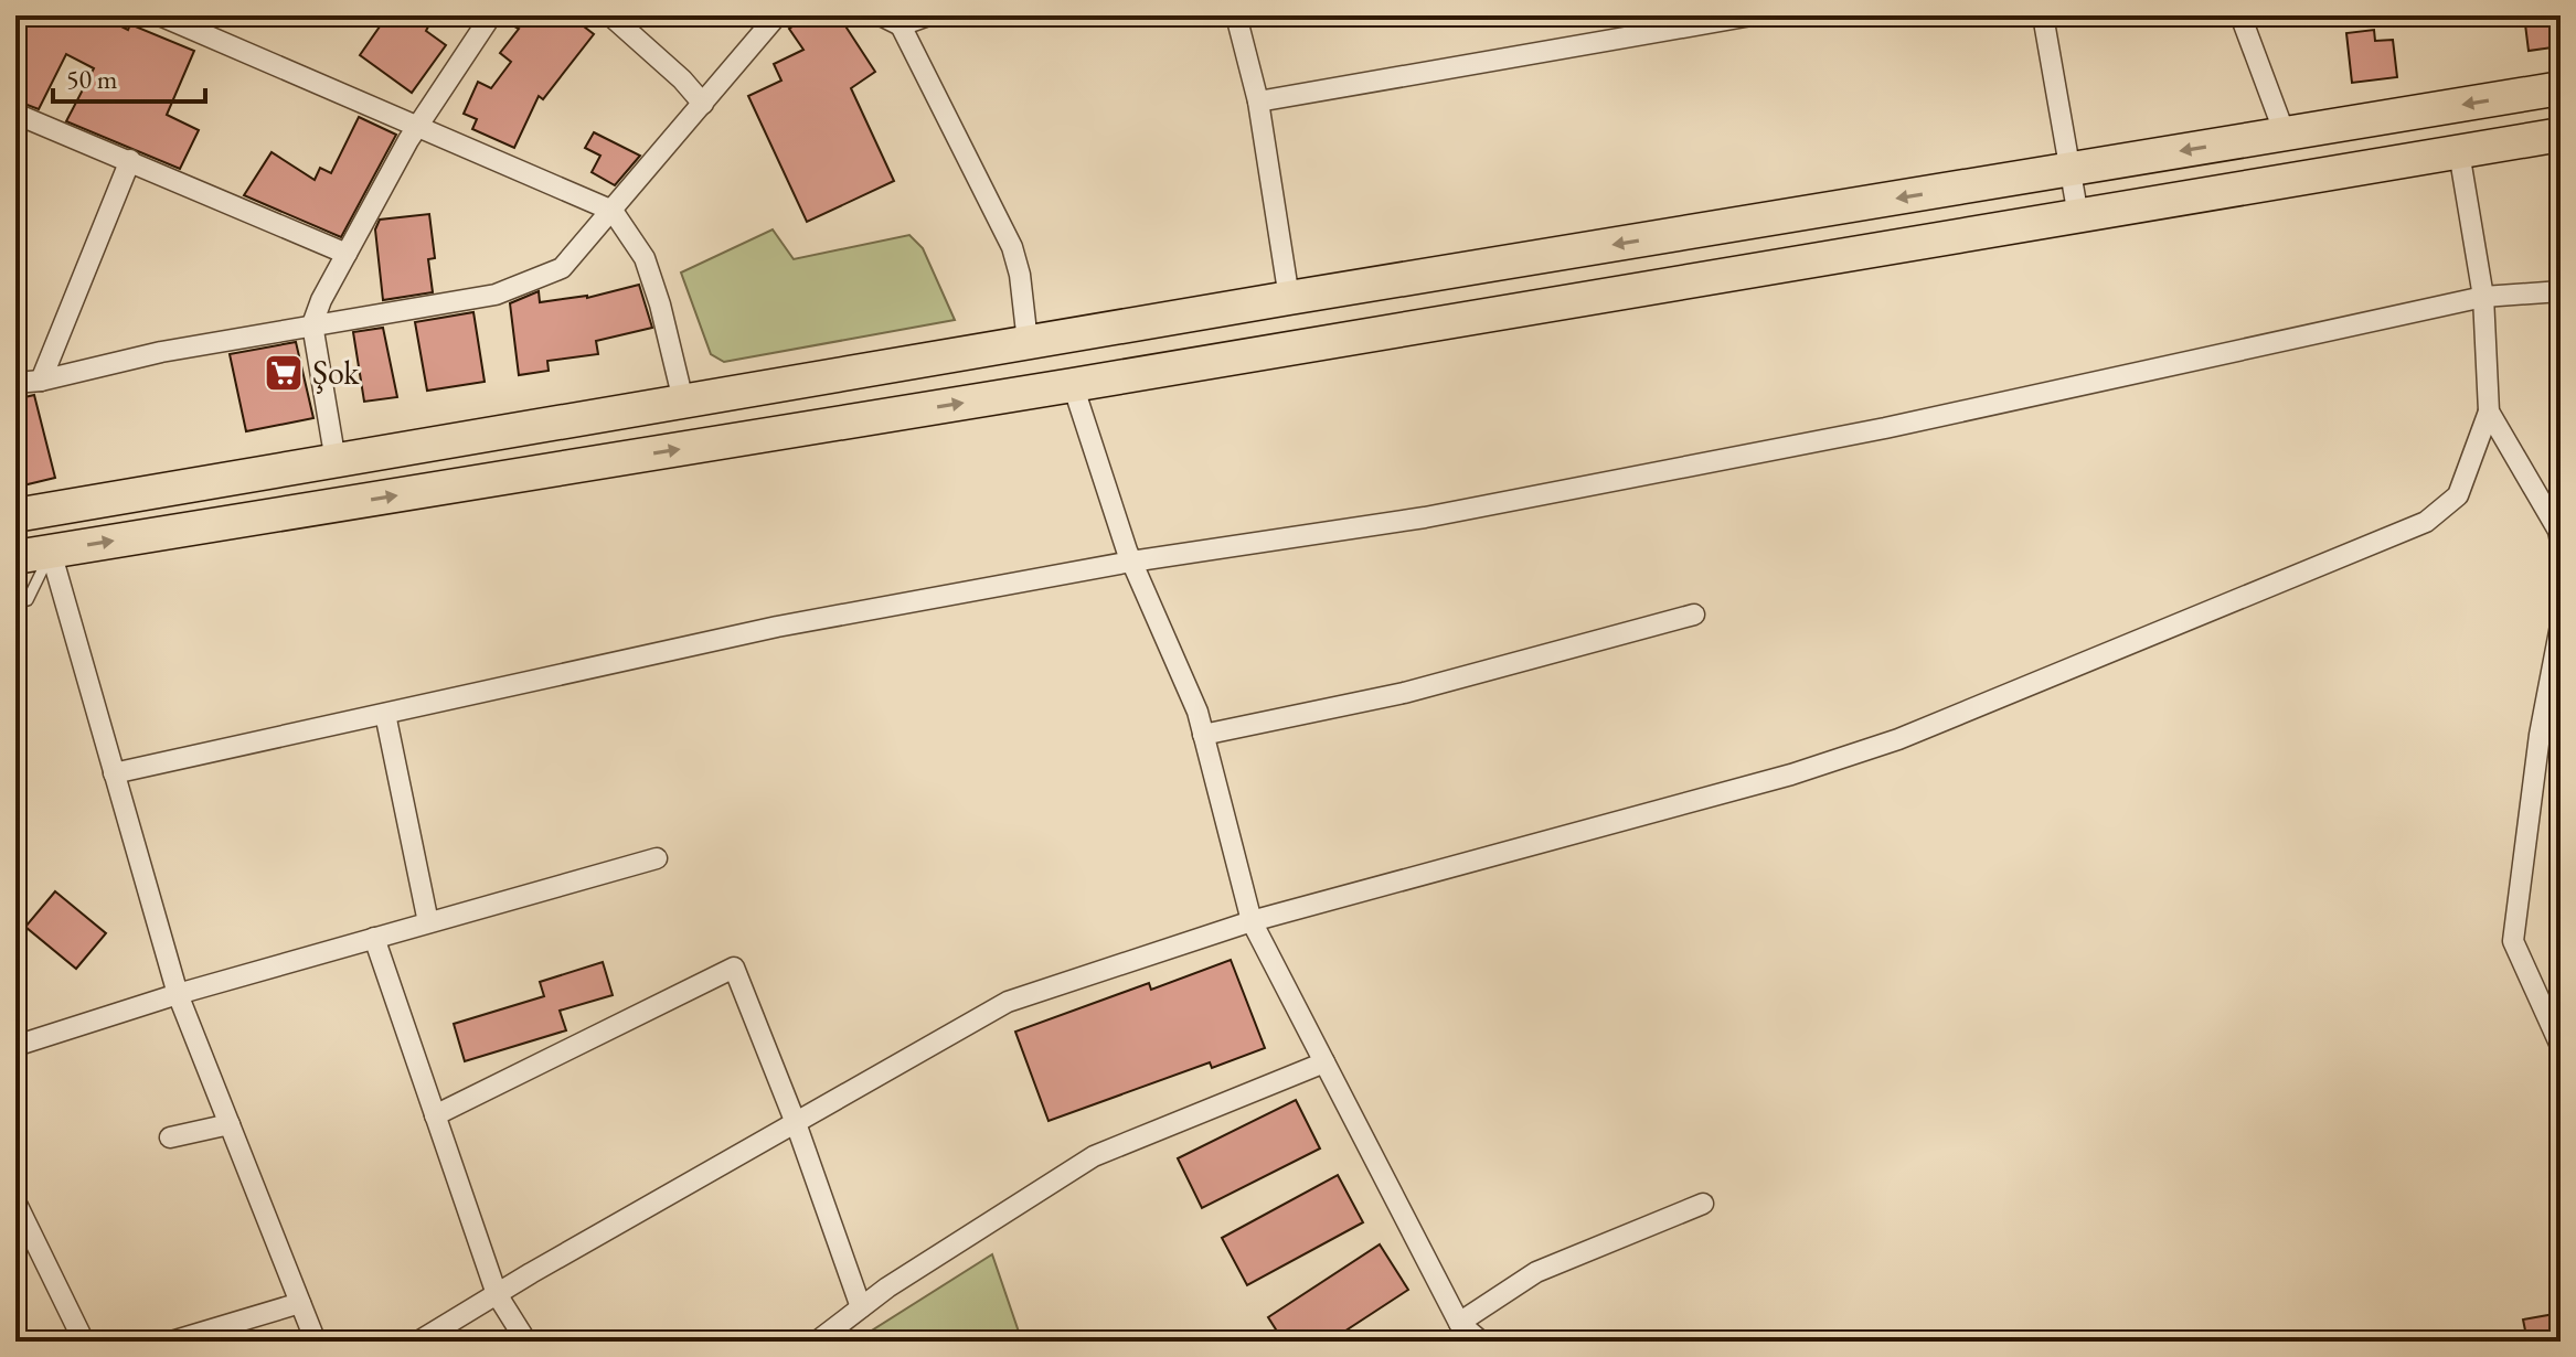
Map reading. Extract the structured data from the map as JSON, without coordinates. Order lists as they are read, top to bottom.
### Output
{
  "places": {
    "supermarket": ["Şok"]
  },
  "scale_bar": "50 m"
}
